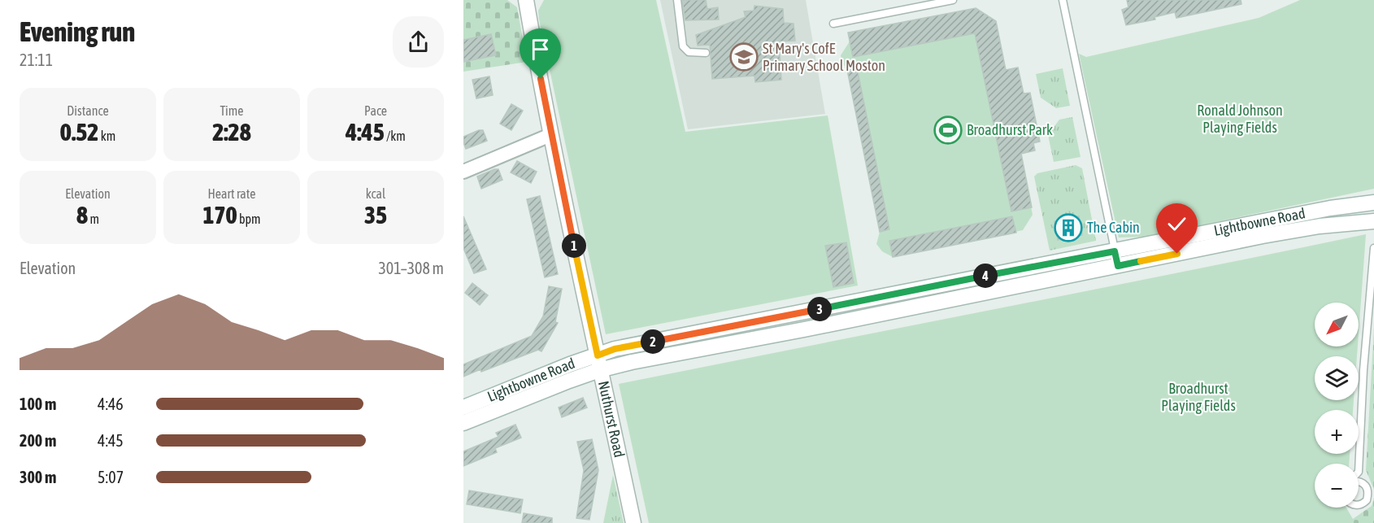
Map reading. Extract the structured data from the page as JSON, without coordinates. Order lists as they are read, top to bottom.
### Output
{
  "streets": {
    "main road": ["Lightbowne Road", "Nuthurst Road"]
  },
  "crossings": [
    ["Lightbowne Road", "Nuthurst Road"]
  ],
  "parks": ["Ronald Johnson Playing Fields", "Broadhurst Playing Fields"],
  "places": {
    "school or university": ["St Mary's CofE Primary School Moston"],
    "sports": ["Broadhurst Park"],
    "building": ["The Cabin"]
  },
  "north": "bottom left",
  "page": {
    "heading": ["Evening run", "21:11"],
    "stats": [
      ["Distance", "0.52 km"],
      ["Time", "2:28"],
      ["Pace", "4:45 /km"],
      ["Elevation", "8 m"],
      ["Heart rate", "170 bpm"],
      ["kcal", "35"]
    ],
    "pins": [
      "1",
      "4",
      "3",
      "2"
    ],
    "chart": ["Elevation", "301–308 m"],
    "map_buttons": ["+", "−"],
    "list": [
      {
        "name": "100 m",
        "note": "4:46"
      },
      {
        "name": "200 m",
        "note": "4:45"
      },
      {
        "name": "300 m",
        "note": "5:07"
      }
    ]
  }
}
